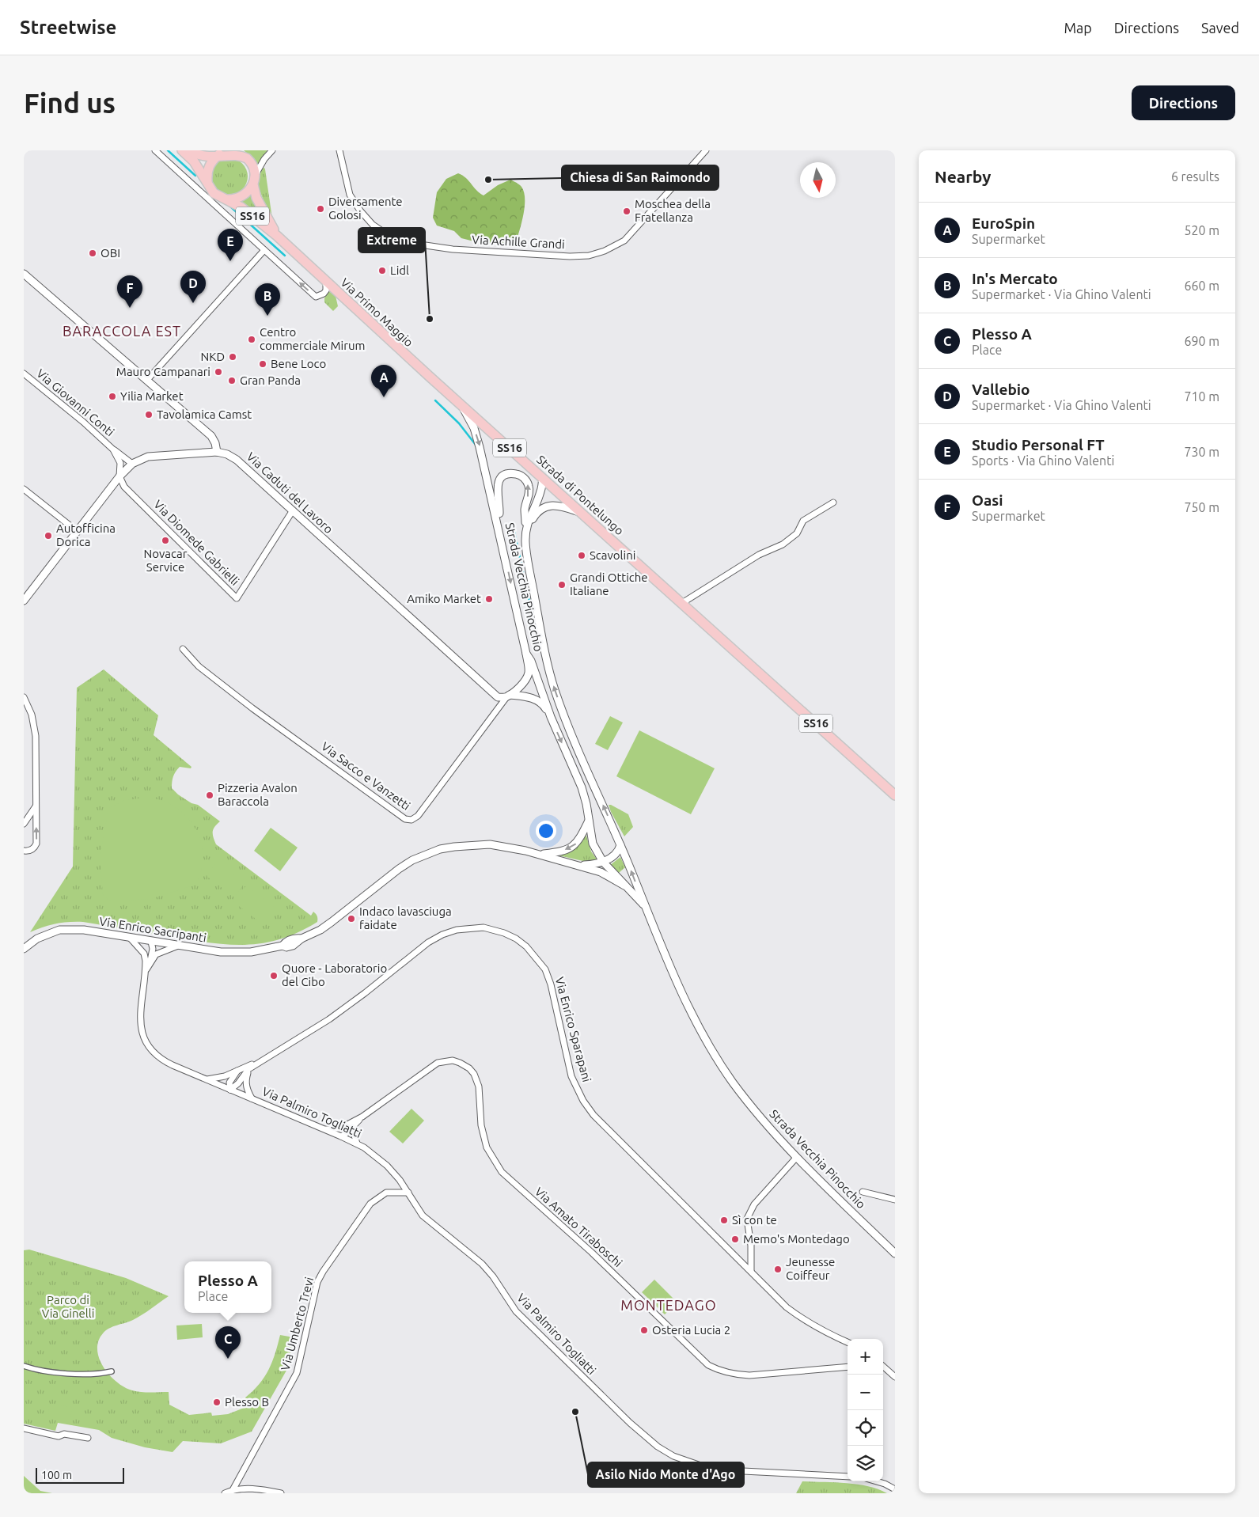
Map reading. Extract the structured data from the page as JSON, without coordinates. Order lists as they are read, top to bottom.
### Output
{
  "streets": {
    "main road": ["SS16", "Via Primo Maggio", "Strada di Pontelungo"],
    "street": [
      "Via Achille Grandi",
      "Via Giovanni Conti",
      "Via Caduti del Lavoro",
      "Via Diomede Gabrielli",
      "Strada Vecchia Pinocchio",
      "Via Sacco e Vanzetti",
      "Via Enrico Sacripanti",
      "Via Enrico Sparapani",
      "Via Palmiro Togliatti",
      "Via Amato Tiraboschi",
      "Via Umberto Trevi"
    ]
  },
  "crossings": [
    ["SS16", "Via Primo Maggio"],
    ["Via Primo Maggio", "Strada di Pontelungo"],
    ["Via Primo Maggio", "Strada Vecchia Pinocchio"],
    ["Via Giovanni Conti", "Via Diomede Gabrielli"],
    ["Via Caduti del Lavoro", "Via Diomede Gabrielli"],
    ["Via Caduti del Lavoro", "Via Sacco e Vanzetti"],
    ["Strada di Pontelungo", "Strada Vecchia Pinocchio"],
    ["Strada Vecchia Pinocchio", "Via Sacco e Vanzetti"],
    ["Strada Vecchia Pinocchio", "Via Enrico Sacripanti"],
    ["Via Enrico Sacripanti", "Via Palmiro Togliatti"],
    ["Via Enrico Sparapani", "Via Palmiro Togliatti"],
    ["Via Palmiro Togliatti", "Via Amato Tiraboschi"],
    ["Via Palmiro Togliatti", "Via Umberto Trevi"]
  ],
  "districts": ["BARACCOLA EST", "MONTEDAGO"],
  "parks": ["Parco di Via Ginelli"],
  "places": [
    "Chiesa di San Raimondo",
    "Diversamente Golosi",
    "Moschea della Fratellanza",
    "OBI",
    "Lidl",
    "Extreme",
    "Centro commerciale Mirum",
    "NKD",
    "Bene Loco",
    "Mauro Campanari",
    "Gran Panda",
    "Yilia Market",
    "Tavolamica Camst",
    "Autofficina Dorica",
    "Novacar Service",
    "Scavolini",
    "Grandi Ottiche Italiane",
    "Amiko Market",
    "Pizzeria Avalon Baraccola",
    "Indaco lavasciuga faidate",
    "Quore - Laboratorio del Cibo",
    "Sì con te",
    "Memo's Montedago",
    "Jeunesse Coiffeur",
    "Osteria Lucia 2",
    "Plesso B",
    "Asilo Nido Monte d'Ago"
  ],
  "scale_bar": "100 m",
  "north": "bottom",
  "page": {
    "header": "Streetwise",
    "nav": ["Map", "Directions", "Saved"],
    "buttons": "Directions",
    "title": "Find us",
    "heading": ["Nearby", "6 results"],
    "list": [
      {
        "mark": "A",
        "name": "EuroSpin",
        "note": "Supermarket",
        "value": "520 m"
      },
      {
        "mark": "B",
        "name": "In's Mercato",
        "note": "Supermarket · Via Ghino Valenti",
        "value": "660 m"
      },
      {
        "mark": "C",
        "name": "Plesso A",
        "note": "Place",
        "value": "690 m"
      },
      {
        "mark": "D",
        "name": "Vallebio",
        "note": "Supermarket · Via Ghino Valenti",
        "value": "710 m"
      },
      {
        "mark": "E",
        "name": "Studio Personal FT",
        "note": "Sports · Via Ghino Valenti",
        "value": "730 m"
      },
      {
        "mark": "F",
        "name": "Oasi",
        "note": "Supermarket",
        "value": "750 m"
      }
    ],
    "pins": [
      "E",
      "D",
      "F",
      "B",
      "A",
      "C"
    ],
    "popup": ["Plesso A", "Place"],
    "map_buttons": ["+", "−"],
    "scale": "100 m"
  }
}
